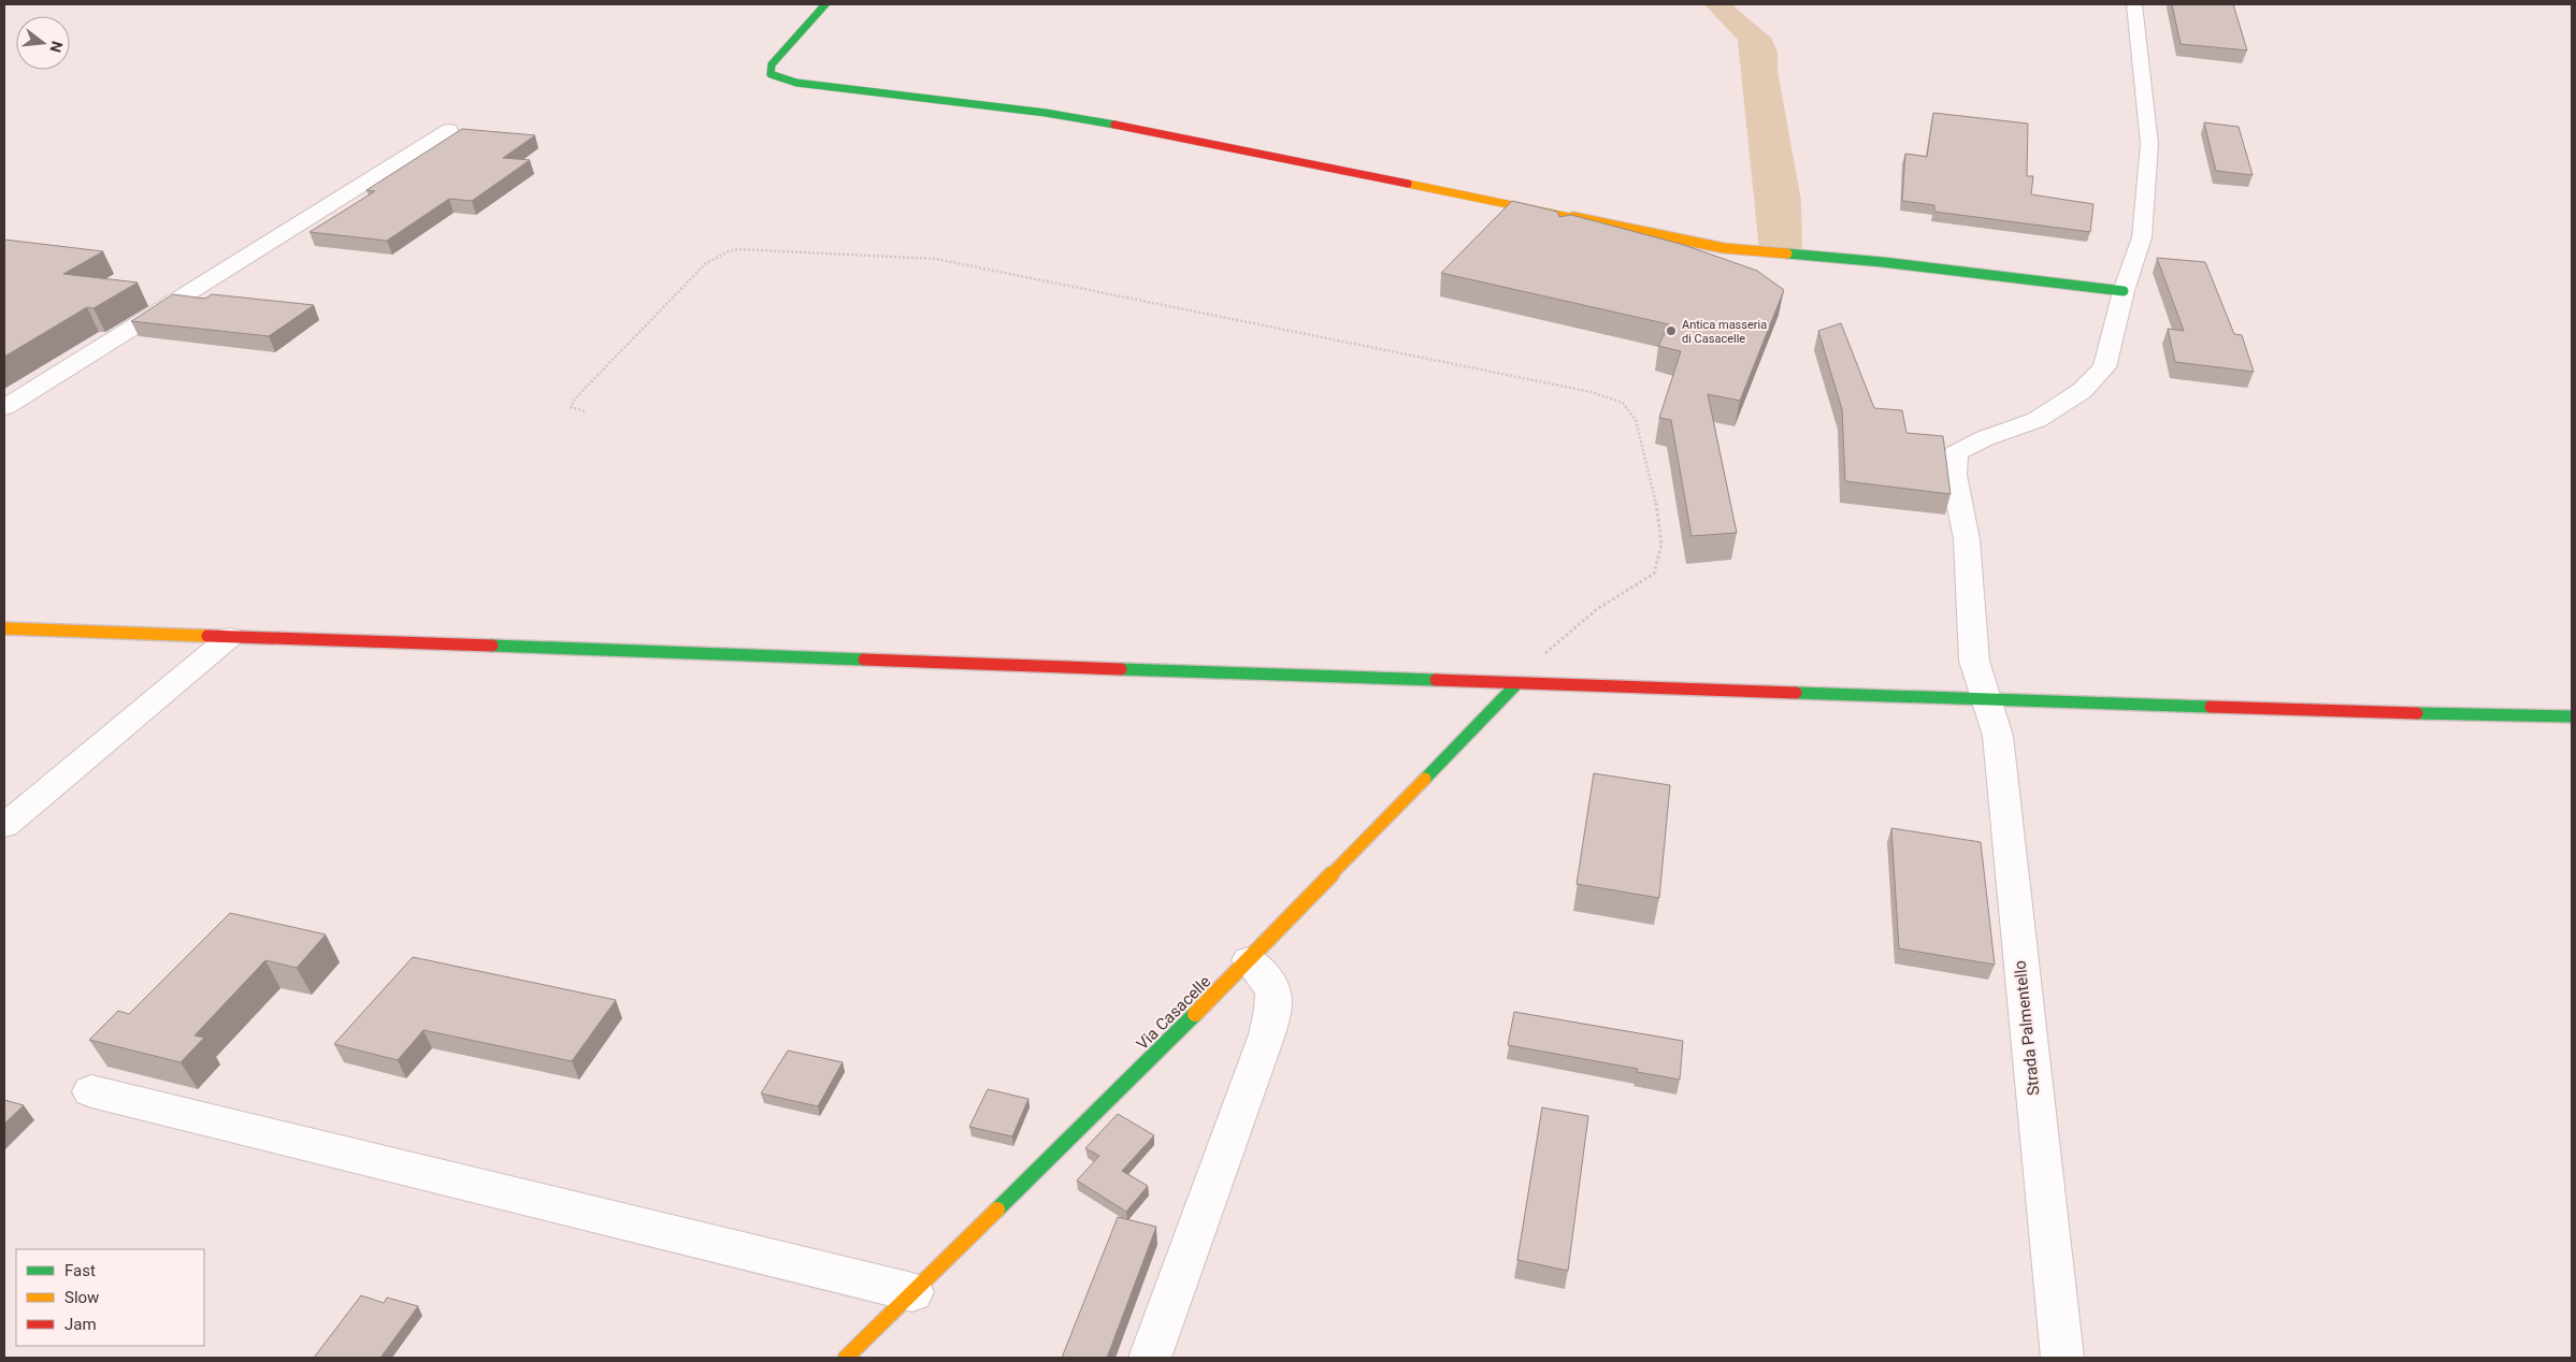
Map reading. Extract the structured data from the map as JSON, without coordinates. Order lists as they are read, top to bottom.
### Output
{
  "streets": {
    "street": ["Via Casacelle", "Strada Palmentello"]
  },
  "places": ["Antica masseria di Casacelle"],
  "legend": ["Fast", "Slow", "Jam"],
  "north": "right"
}
